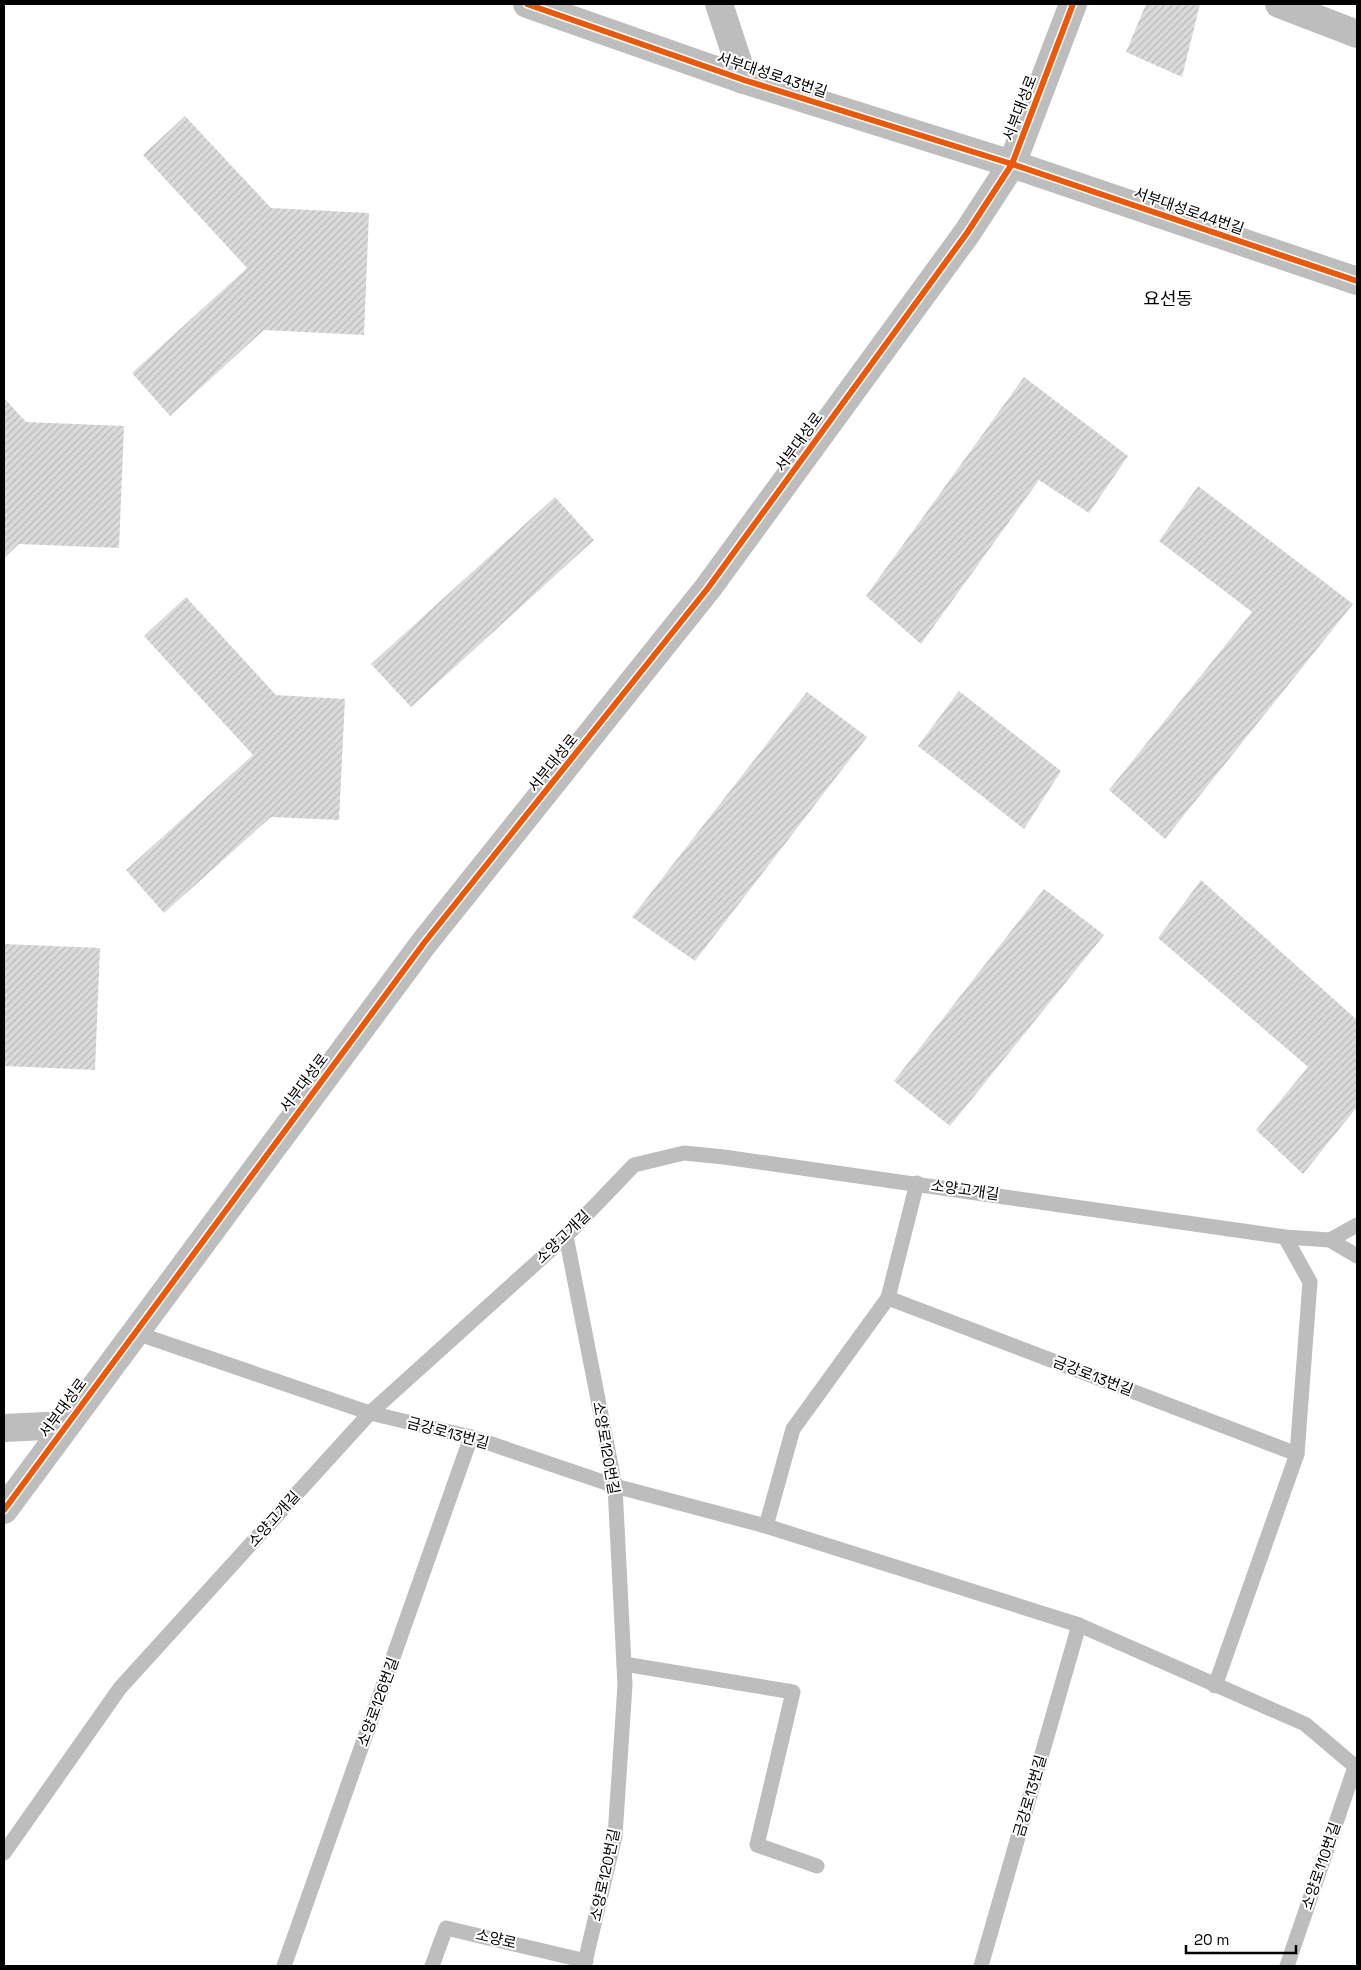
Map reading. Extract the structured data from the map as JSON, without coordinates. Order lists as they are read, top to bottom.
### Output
{
  "streets": {
    "street": ["서부대성로43번길", "서부대성로", "서부대성로44번길"],
    "lane": [
      "소양고개길",
      "금강로13번길",
      "소양로120번길",
      "소양로126번길",
      "소양로110번길",
      "소양로"
    ]
  },
  "crossings": [
    ["서부대성로43번길", "서부대성로"],
    ["서부대성로43번길", "서부대성로44번길"],
    ["서부대성로", "서부대성로44번길"],
    ["서부대성로", "금강로13번길"],
    ["소양고개길", "금강로13번길"],
    ["소양고개길", "소양로120번길"],
    ["금강로13번길", "소양로120번길"],
    ["금강로13번길", "소양로126번길"],
    ["금강로13번길", "소양로110번길"],
    ["소양로120번길", "소양로"]
  ],
  "districts": ["요선동"],
  "scale_bar": "20 m"
}
